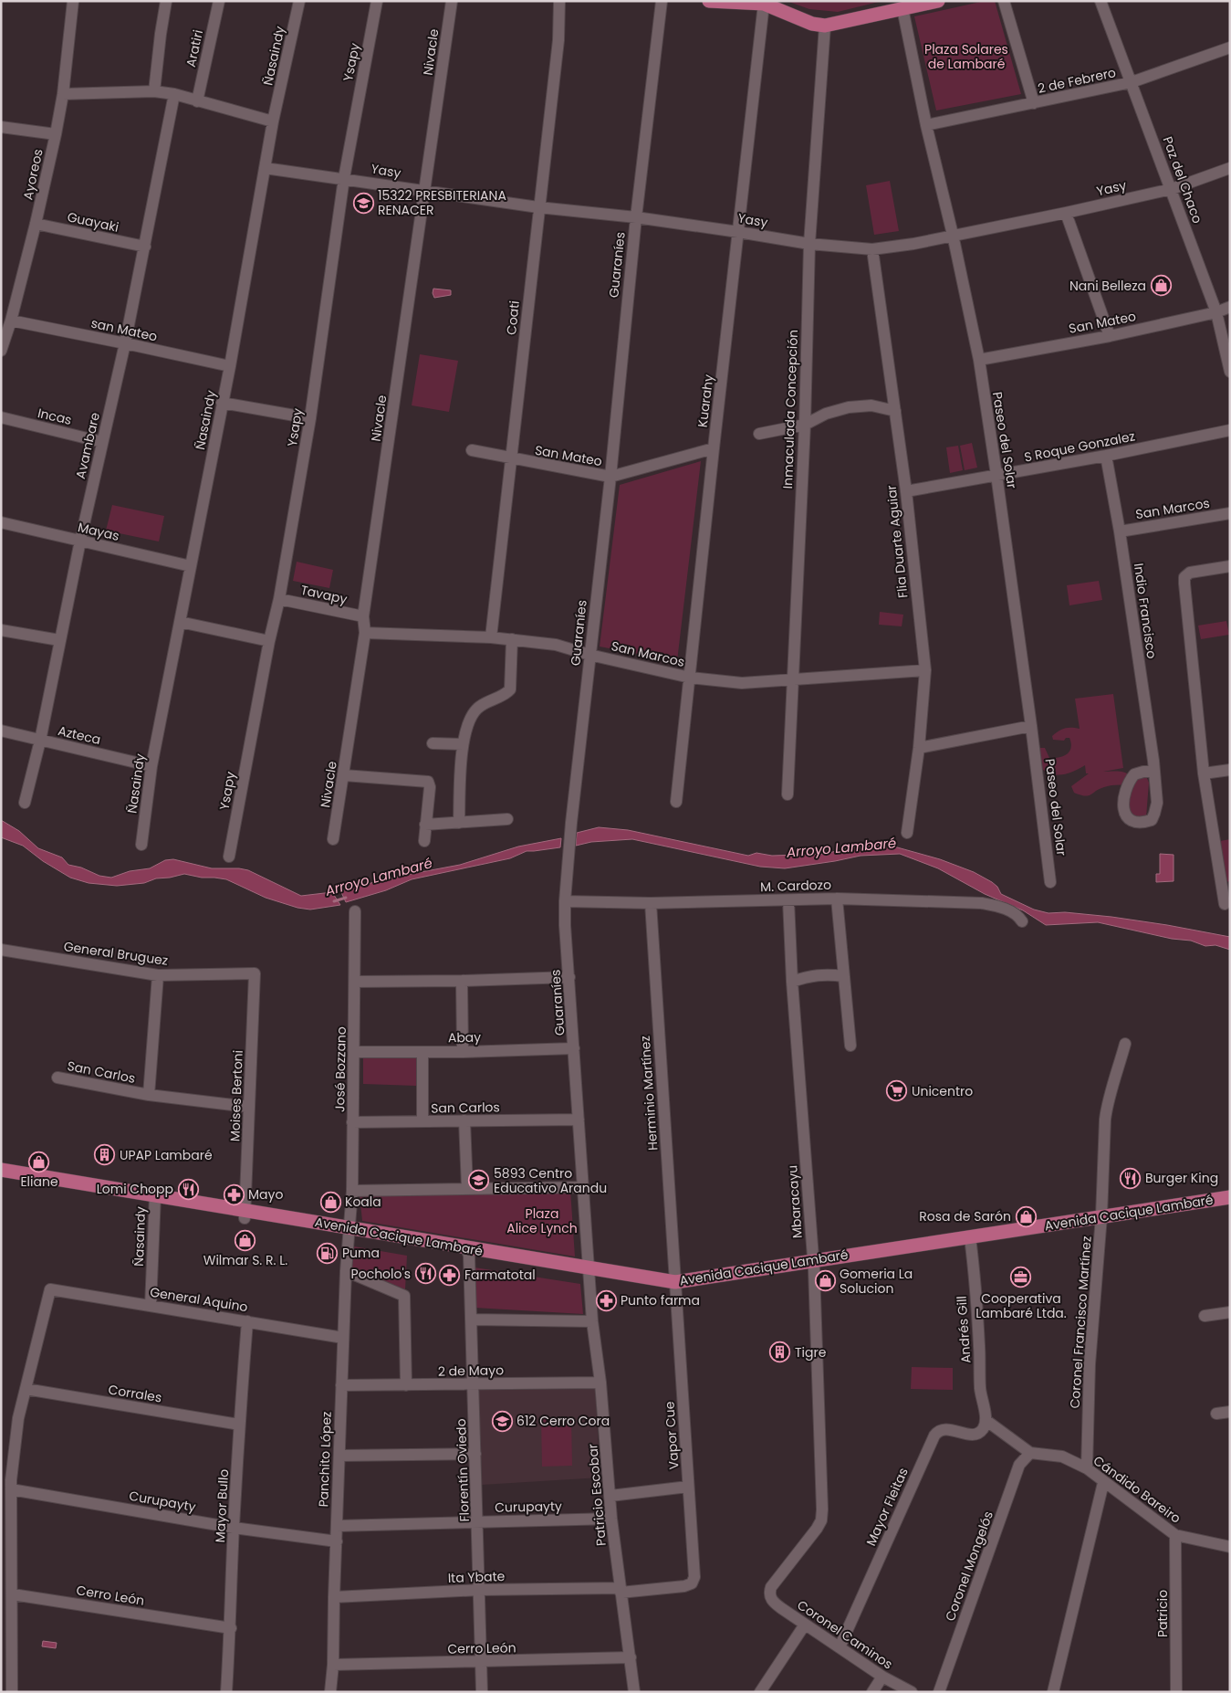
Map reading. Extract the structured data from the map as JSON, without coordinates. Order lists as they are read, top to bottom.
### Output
{
  "streets": {
    "main road": ["Avenida Cacique Lambaré"],
    "street": [
      "Aratiri",
      "Nivacle",
      "Ñasaindy",
      "Ysapy",
      "2 de Febrero",
      "Yasy",
      "Ayoreos",
      "Paz del Chaco",
      "Guayaki",
      "Guaraníes",
      "Coati",
      "San Mateo",
      "san Mateo",
      "Kuarahy",
      "Inmaculada Concepción",
      "Incas",
      "Paseo del Solar",
      "Avambare",
      "S Roque Gonzalez",
      "San Marcos",
      "Mayas",
      "Flia Duarte Aguiar",
      "Tavapy",
      "Indio Francisco",
      "Azteca",
      "M. Cardozo",
      "General Bruguez",
      "Abay",
      "José Bozzano",
      "San Carlos",
      "Herminio Martínez",
      "Moises Bertoni",
      "Mbaracayu",
      "General Aquino",
      "Coronel Francisco Martínez",
      "Andrés Gill",
      "2 de Mayo",
      "Corrales",
      "Vapor Cue",
      "Panchito López",
      "Florentín Oviedo",
      "Cándido Bareiro",
      "Patricio Escobar",
      "Curupayty",
      "Mayor Bullo",
      "Mayor Fleitas",
      "Coronel Mongelós",
      "Ita Ybate",
      "Cerro León",
      "Patricio",
      "Coronel Caminos"
    ]
  },
  "crossings": [
    ["Nivacle", "Yasy"],
    ["Nivacle", "San Marcos"],
    ["Nivacle", "Tavapy"],
    ["Ñasaindy", "Yasy"],
    ["Ñasaindy", "san Mateo"],
    ["Ñasaindy", "Mayas"],
    ["Ñasaindy", "Azteca"],
    ["Ñasaindy", "Avenida Cacique Lambaré"],
    ["Ñasaindy", "General Aquino"],
    ["Ysapy", "Yasy"],
    ["Ysapy", "Tavapy"],
    ["2 de Febrero", "Paz del Chaco"],
    ["2 de Febrero", "Paseo del Solar"],
    ["Yasy", "Paz del Chaco"],
    ["Yasy", "Guaraníes"],
    ["Yasy", "Coati"],
    ["Yasy", "Kuarahy"],
    ["Yasy", "Inmaculada Concepción"],
    ["Yasy", "Paseo del Solar"],
    ["Yasy", "Flia Duarte Aguiar"],
    ["Ayoreos", "Guayaki"],
    ["Ayoreos", "san Mateo"],
    ["Paz del Chaco", "San Mateo"],
    ["Guayaki", "Avambare"],
    ["Guaraníes", "San Mateo"],
    ["Guaraníes", "San Marcos"],
    ["Guaraníes", "M. Cardozo"],
    ["Guaraníes", "Abay"],
    ["Guaraníes", "San Carlos"],
    ["Guaraníes", "Avenida Cacique Lambaré"],
    ["Guaraníes", "Patricio Escobar"],
    ["Coati", "San Mateo"],
    ["Coati", "San Marcos"],
    ["San Mateo", "Kuarahy"],
    ["San Mateo", "Paseo del Solar"],
    ["san Mateo", "Avambare"],
    ["Kuarahy", "San Marcos"],
    ["Inmaculada Concepción", "San Marcos"],
    ["Incas", "Avambare"],
    ["Paseo del Solar", "S Roque Gonzalez"],
    ["Avambare", "Mayas"],
    ["Avambare", "Azteca"],
    ["S Roque Gonzalez", "Flia Duarte Aguiar"],
    ["S Roque Gonzalez", "Indio Francisco"],
    ["San Marcos", "Flia Duarte Aguiar"],
    ["San Marcos", "Indio Francisco"],
    ["M. Cardozo", "Herminio Martínez"],
    ["M. Cardozo", "Mbaracayu"],
    ["General Bruguez", "Moises Bertoni"],
    ["Abay", "José Bozzano"],
    ["José Bozzano", "San Carlos"],
    ["José Bozzano", "Avenida Cacique Lambaré"],
    ["José Bozzano", "Panchito López"],
    ["San Carlos", "Moises Bertoni"],
    ["Herminio Martínez", "Avenida Cacique Lambaré"],
    ["Herminio Martínez", "Vapor Cue"],
    ["Moises Bertoni", "Avenida Cacique Lambaré"],
    ["Mbaracayu", "Avenida Cacique Lambaré"],
    ["Mbaracayu", "Coronel Caminos"],
    ["Avenida Cacique Lambaré", "Coronel Francisco Martínez"],
    ["Avenida Cacique Lambaré", "Andrés Gill"],
    ["Avenida Cacique Lambaré", "Vapor Cue"],
    ["Avenida Cacique Lambaré", "Panchito López"],
    ["Avenida Cacique Lambaré", "Florentín Oviedo"],
    ["Avenida Cacique Lambaré", "Patricio Escobar"],
    ["General Aquino", "Corrales"],
    ["General Aquino", "Panchito López"],
    ["General Aquino", "Mayor Bullo"],
    ["Coronel Francisco Martínez", "Cándido Bareiro"],
    ["Andrés Gill", "Cándido Bareiro"],
    ["Andrés Gill", "Mayor Fleitas"],
    ["2 de Mayo", "Panchito López"],
    ["2 de Mayo", "Florentín Oviedo"],
    ["2 de Mayo", "Patricio Escobar"],
    ["Corrales", "Mayor Bullo"],
    ["Vapor Cue", "Ita Ybate"],
    ["Panchito López", "Curupayty"],
    ["Panchito López", "Ita Ybate"],
    ["Panchito López", "Cerro León"],
    ["Florentín Oviedo", "Curupayty"],
    ["Florentín Oviedo", "Ita Ybate"],
    ["Florentín Oviedo", "Cerro León"],
    ["Cándido Bareiro", "Mayor Fleitas"],
    ["Cándido Bareiro", "Coronel Mongelós"],
    ["Cándido Bareiro", "Patricio"],
    ["Patricio Escobar", "Curupayty"],
    ["Patricio Escobar", "Ita Ybate"],
    ["Patricio Escobar", "Cerro León"],
    ["Curupayty", "Mayor Bullo"],
    ["Mayor Bullo", "Cerro León"],
    ["Mayor Fleitas", "Coronel Caminos"]
  ],
  "water": ["Arroyo Lambaré"],
  "parks": ["Plaza Solares de Lambaré", "Plaza Alice Lynch"],
  "places": {
    "school or university": ["15322 PRESBITERIANA RENACER", "5893 Centro Educativo Arandu", "612 Cerro Cora"],
    "shop": [
      "Nani Belleza",
      "Eliane",
      "Koala",
      "Rosa de Sarón",
      "Wilmar S. R. L.",
      "Gomeria La Solucion"
    ],
    "supermarket": ["Unicentro"],
    "building": ["UPAP Lambaré", "Tigre"],
    "restaurant": ["Burger King", "Lomi Chopp", "Pocholo's"],
    "pharmacy": ["Mayo", "Farmatotal", "Punto farma"],
    "fuel station": ["Puma"],
    "office": ["Cooperativa Lambaré Ltda."]
  }
}
